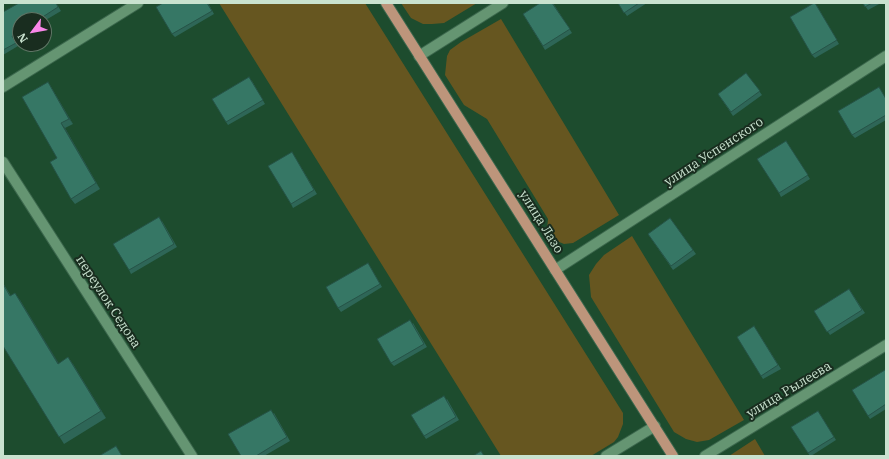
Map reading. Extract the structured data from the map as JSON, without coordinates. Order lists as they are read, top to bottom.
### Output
{
  "streets": {
    "main road": ["улица Лазо"],
    "street": ["улица Успенского", "переулок Седова", "улица Рылеева"]
  },
  "crossings": [
    ["улица Успенского", "улица Лазо"]
  ],
  "north": "bottom left"
}
